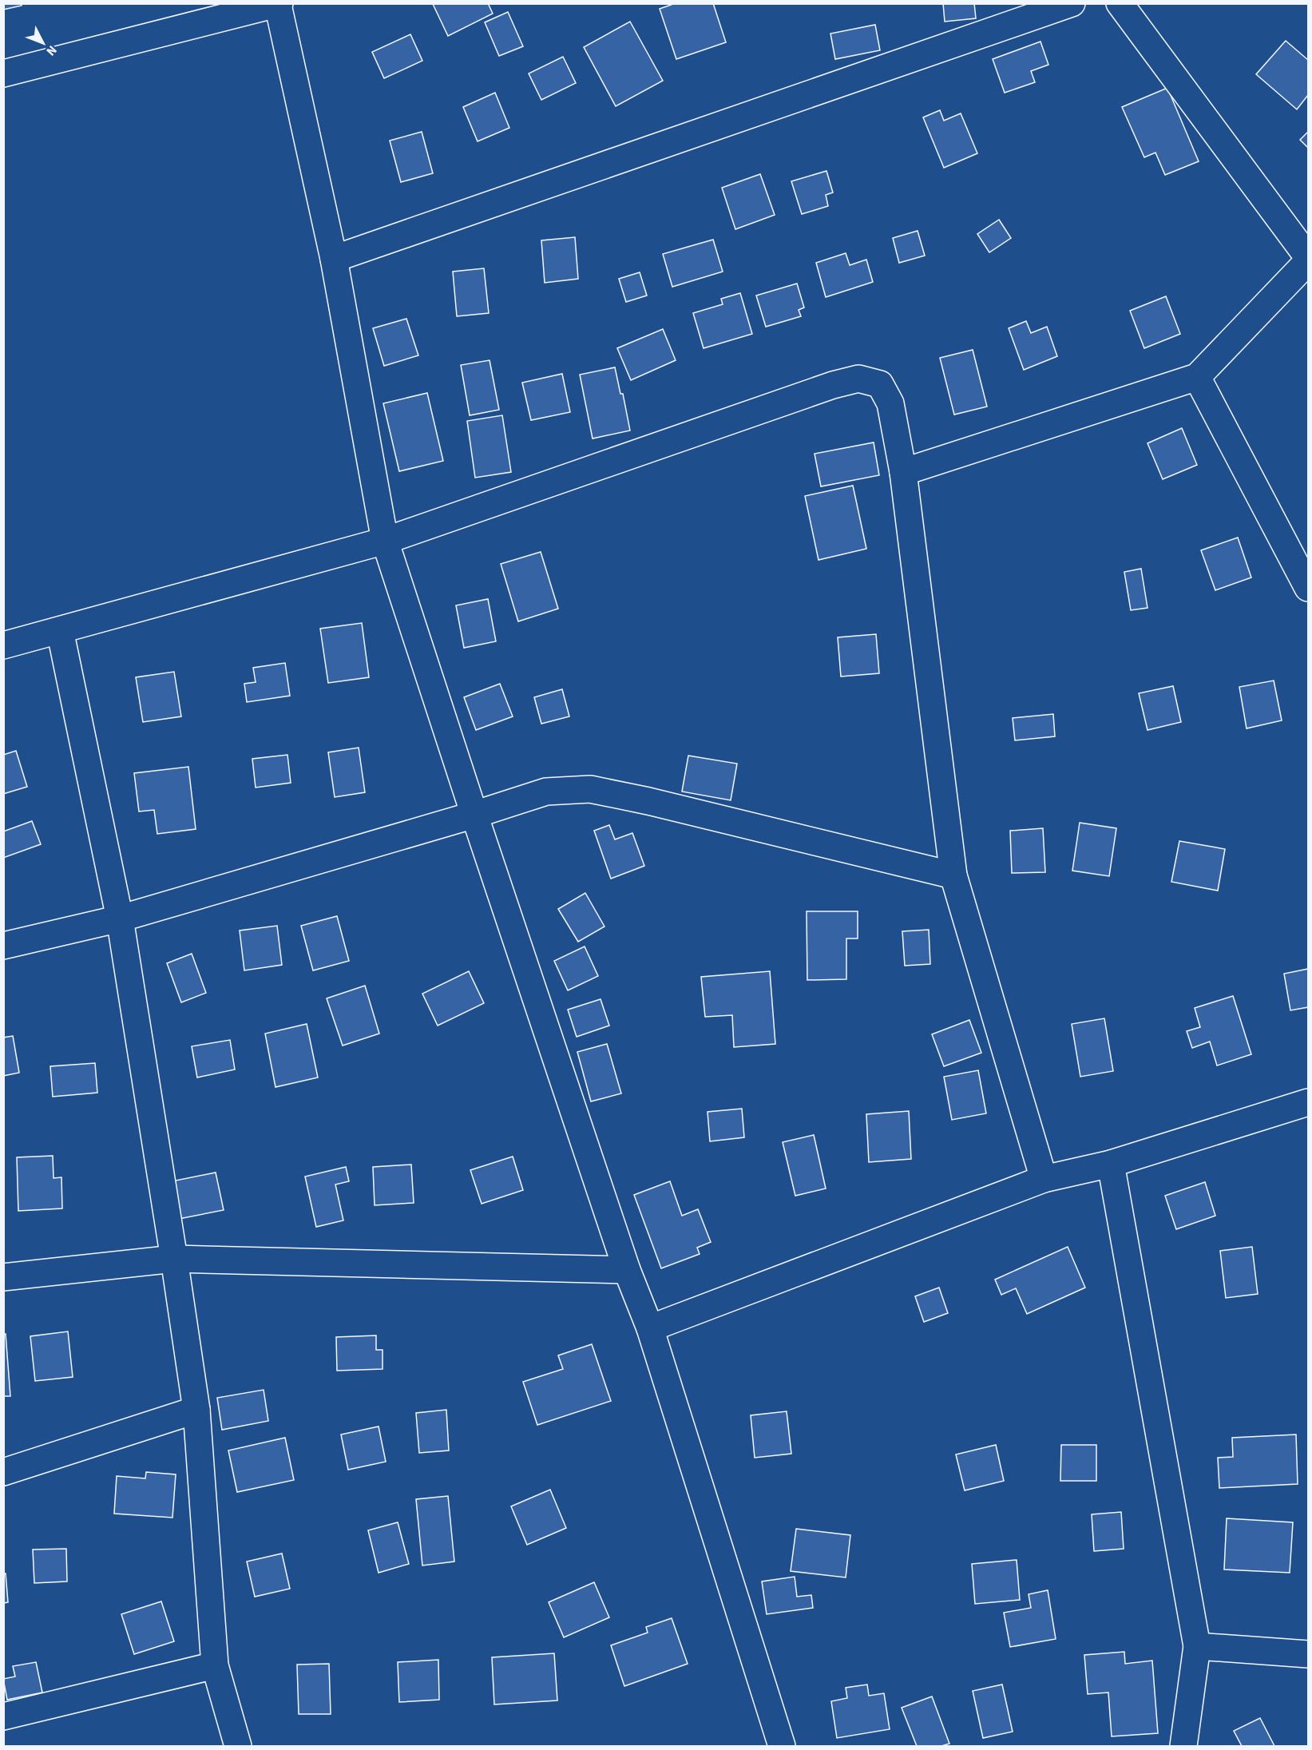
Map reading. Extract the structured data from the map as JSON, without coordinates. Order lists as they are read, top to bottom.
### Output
{
  "north": "bottom right"
}
